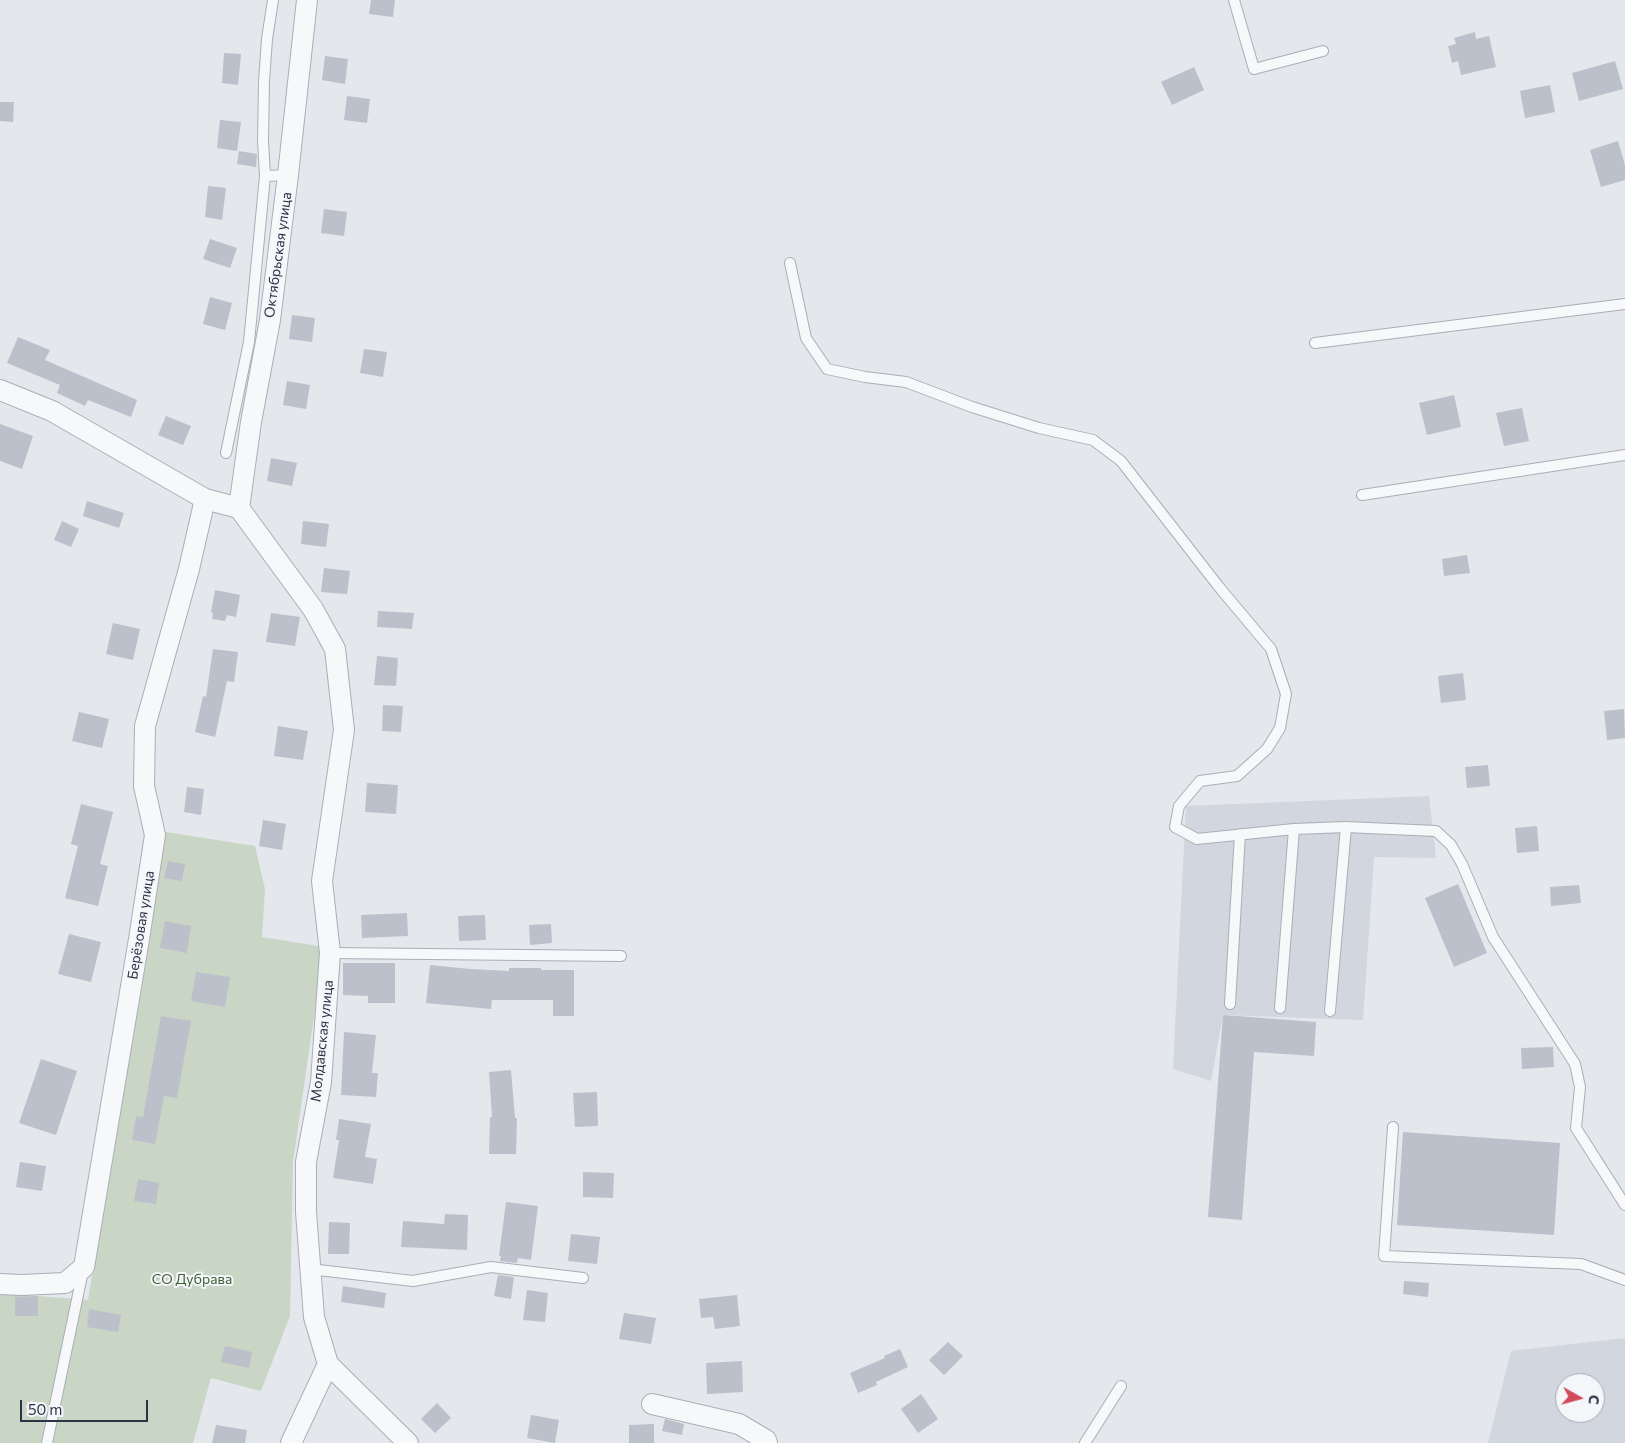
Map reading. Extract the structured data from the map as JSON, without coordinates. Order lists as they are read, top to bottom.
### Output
{
  "streets": {
    "street": ["Октябрьская улица", "Берёзовая улица", "Молдавская улица"]
  },
  "crossings": [
    ["Октябрьская улица", "Молдавская улица"]
  ],
  "parks": ["СО Дубрава"],
  "scale_bar": "50 m",
  "north": "right"
}
